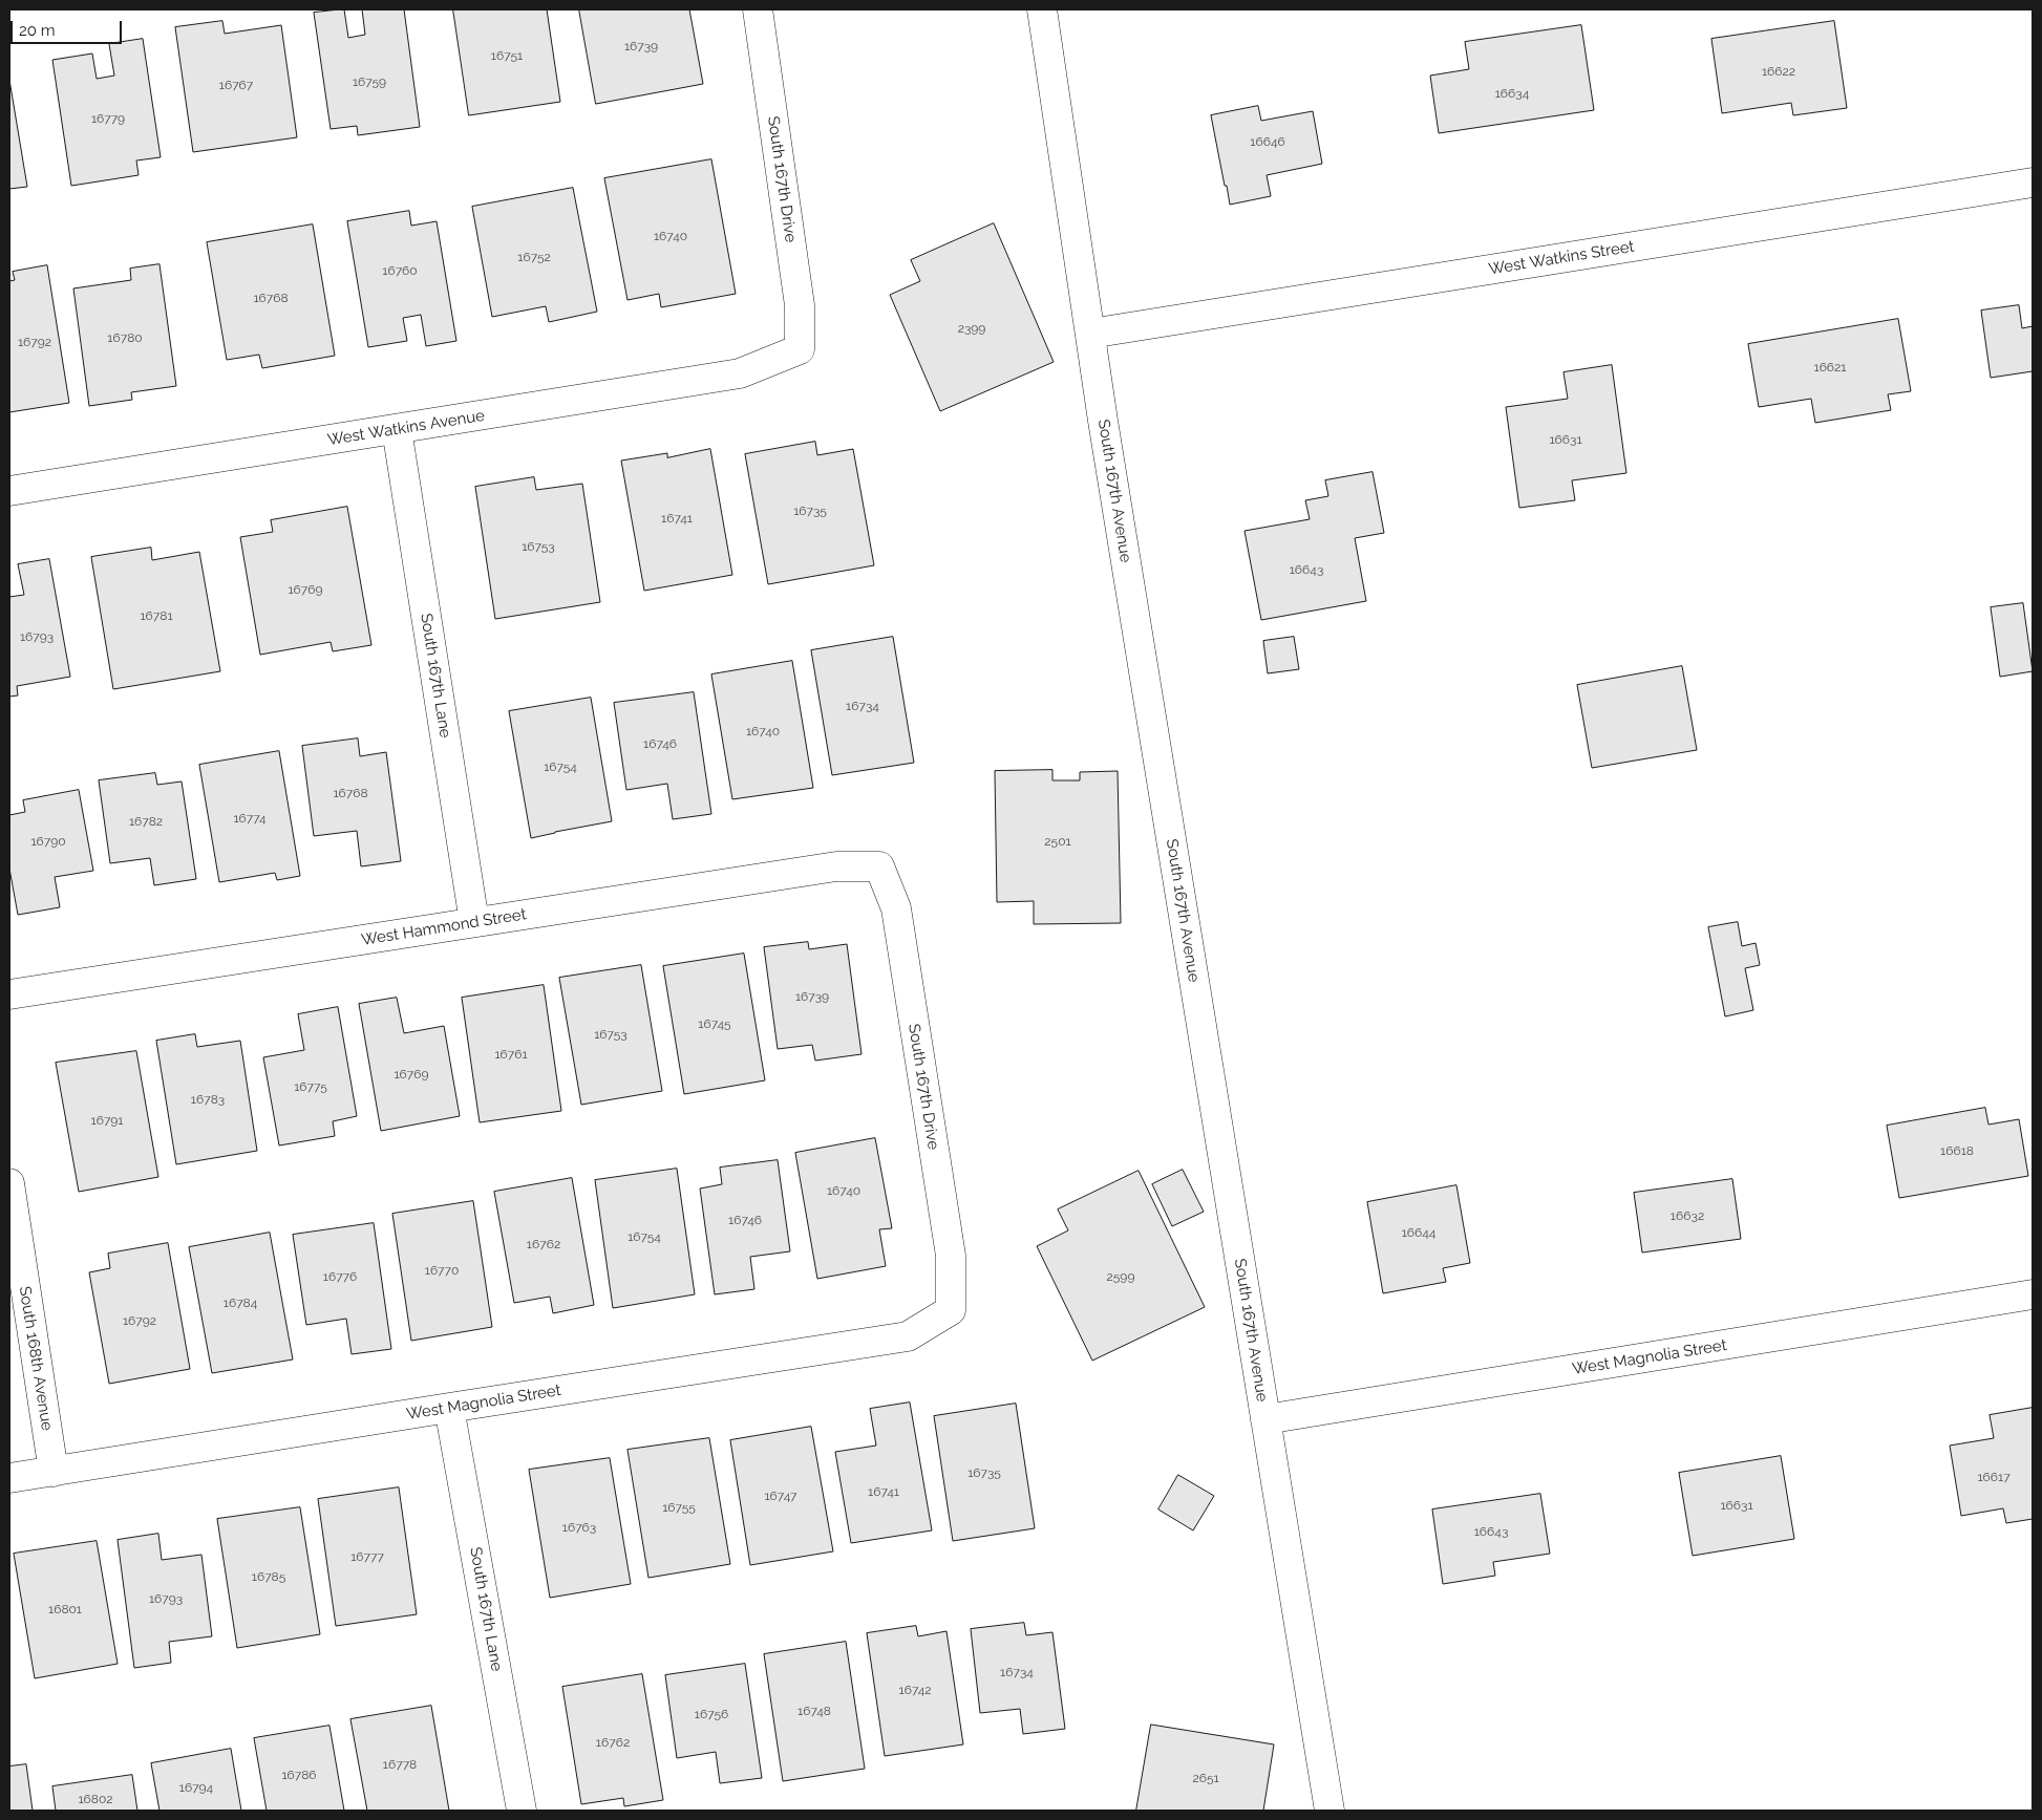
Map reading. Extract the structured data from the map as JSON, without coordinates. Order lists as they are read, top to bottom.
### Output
{
  "streets": {
    "street": [
      "South 167th Drive",
      "West Watkins Street",
      "West Watkins Avenue",
      "South 167th Avenue",
      "South 167th Lane",
      "West Hammond Street",
      "West Magnolia Street",
      "South 168th Avenue"
    ]
  },
  "crossings": [
    ["South 167th Drive", "West Watkins Avenue"],
    ["South 167th Drive", "West Hammond Street"],
    ["South 167th Drive", "West Magnolia Street"],
    ["West Watkins Street", "South 167th Avenue"],
    ["West Watkins Avenue", "South 167th Lane"],
    ["South 167th Avenue", "West Magnolia Street"],
    ["South 167th Lane", "West Hammond Street"],
    ["South 167th Lane", "West Magnolia Street"],
    ["West Magnolia Street", "South 168th Avenue"]
  ],
  "house_numbers": [
    "16739",
    "16751",
    "16622",
    "16759",
    "16767",
    "16634",
    "16779",
    "16646",
    "16740",
    "16752",
    "16760",
    "16768",
    "2399",
    "16780",
    "16792",
    "16621",
    "16631",
    "16735",
    "16741",
    "16753",
    "16643",
    "16769",
    "16781",
    "16793",
    "16734",
    "16740",
    "16746",
    "16754",
    "16768",
    "16774",
    "16782",
    "16790",
    "2501",
    "16739",
    "16745",
    "16753",
    "16761",
    "16769",
    "16775",
    "16783",
    "16791",
    "16618",
    "16740",
    "16632",
    "16746",
    "16644",
    "16754",
    "16762",
    "16770",
    "16776",
    "2599",
    "16784",
    "16792",
    "16735",
    "16617",
    "16741",
    "16747",
    "16631",
    "16755",
    "16763",
    "16643",
    "16777",
    "16785",
    "16793",
    "16801",
    "16734",
    "16742",
    "16748",
    "16756",
    "16762",
    "16778",
    "16786",
    "2651",
    "16794",
    "16802"
  ],
  "scale_bar": "20 m"
}
